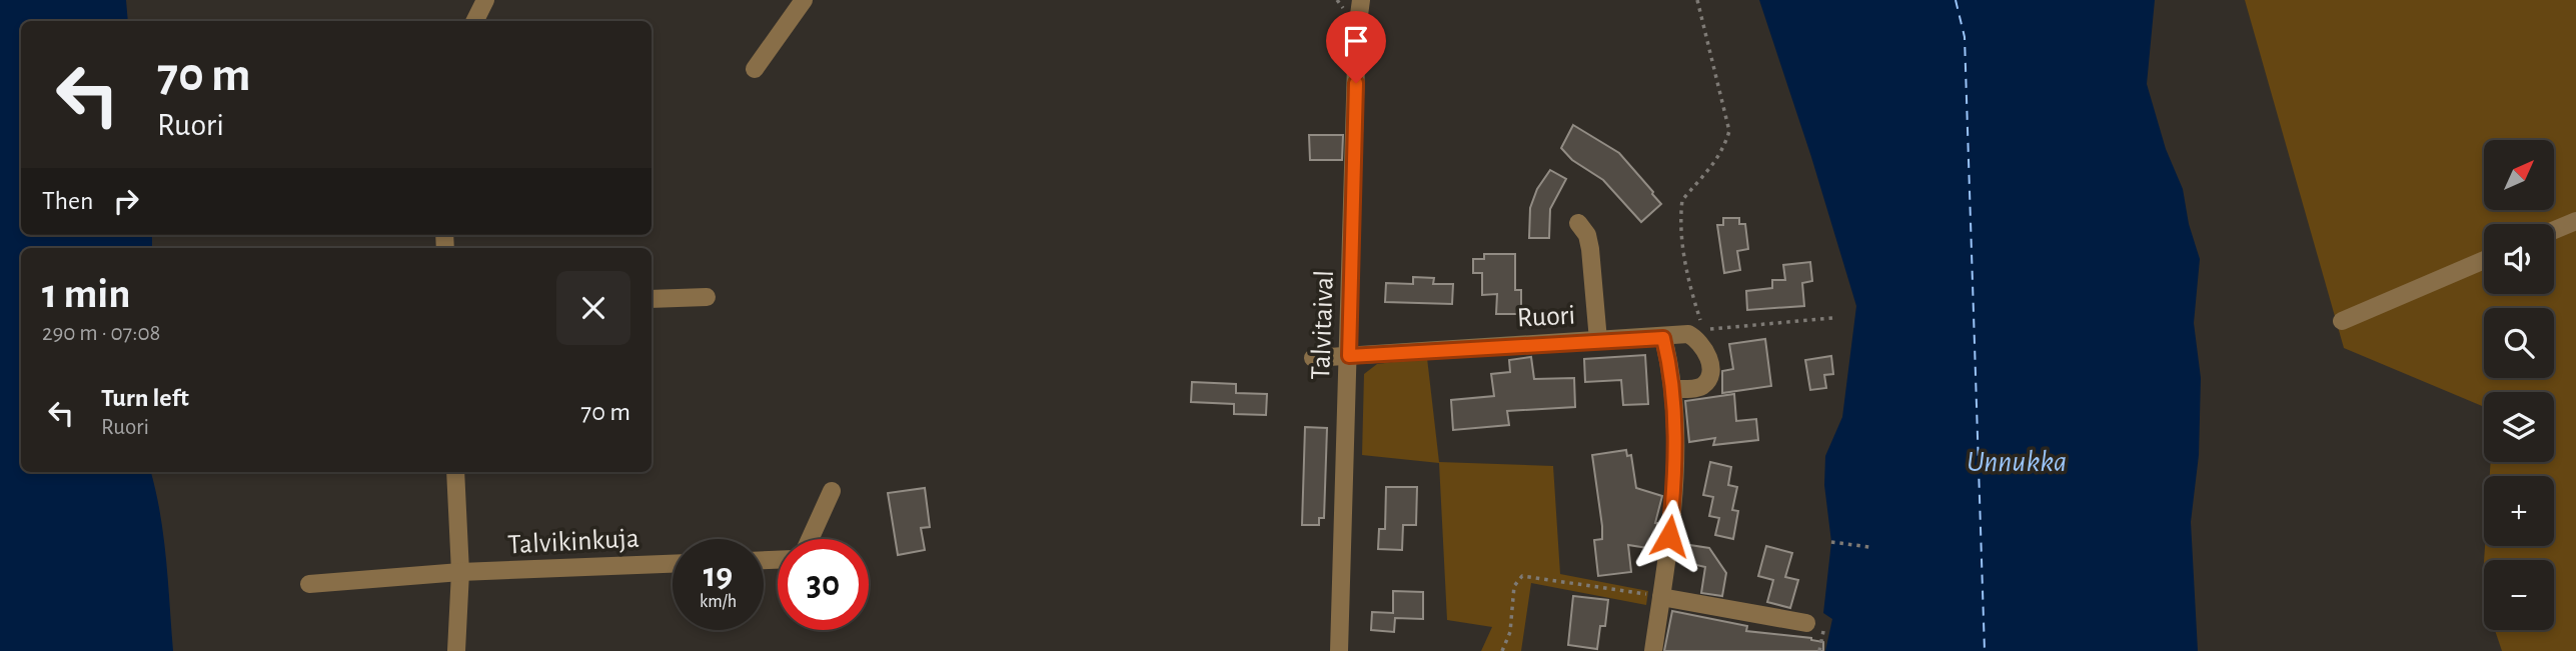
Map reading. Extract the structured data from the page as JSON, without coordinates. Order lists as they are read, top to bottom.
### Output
{
  "streets": {
    "street": ["Ruori", "Talvitaival", "Talvikinkuja"]
  },
  "crossings": [
    ["Ruori", "Talvitaival"]
  ],
  "water": ["Unnukka"],
  "north": "top right",
  "page": {
    "turn": ["70 m", "Ruori"],
    "map_buttons": ["+", "−"],
    "then": "Then",
    "heading": ["1 min", "290 m · 07:08"],
    "list": [
      {
        "name": "Turn left",
        "note": "Ruori",
        "value": "70 m"
      }
    ],
    "speed": "19 km/h",
    "limit": "30"
  }
}
